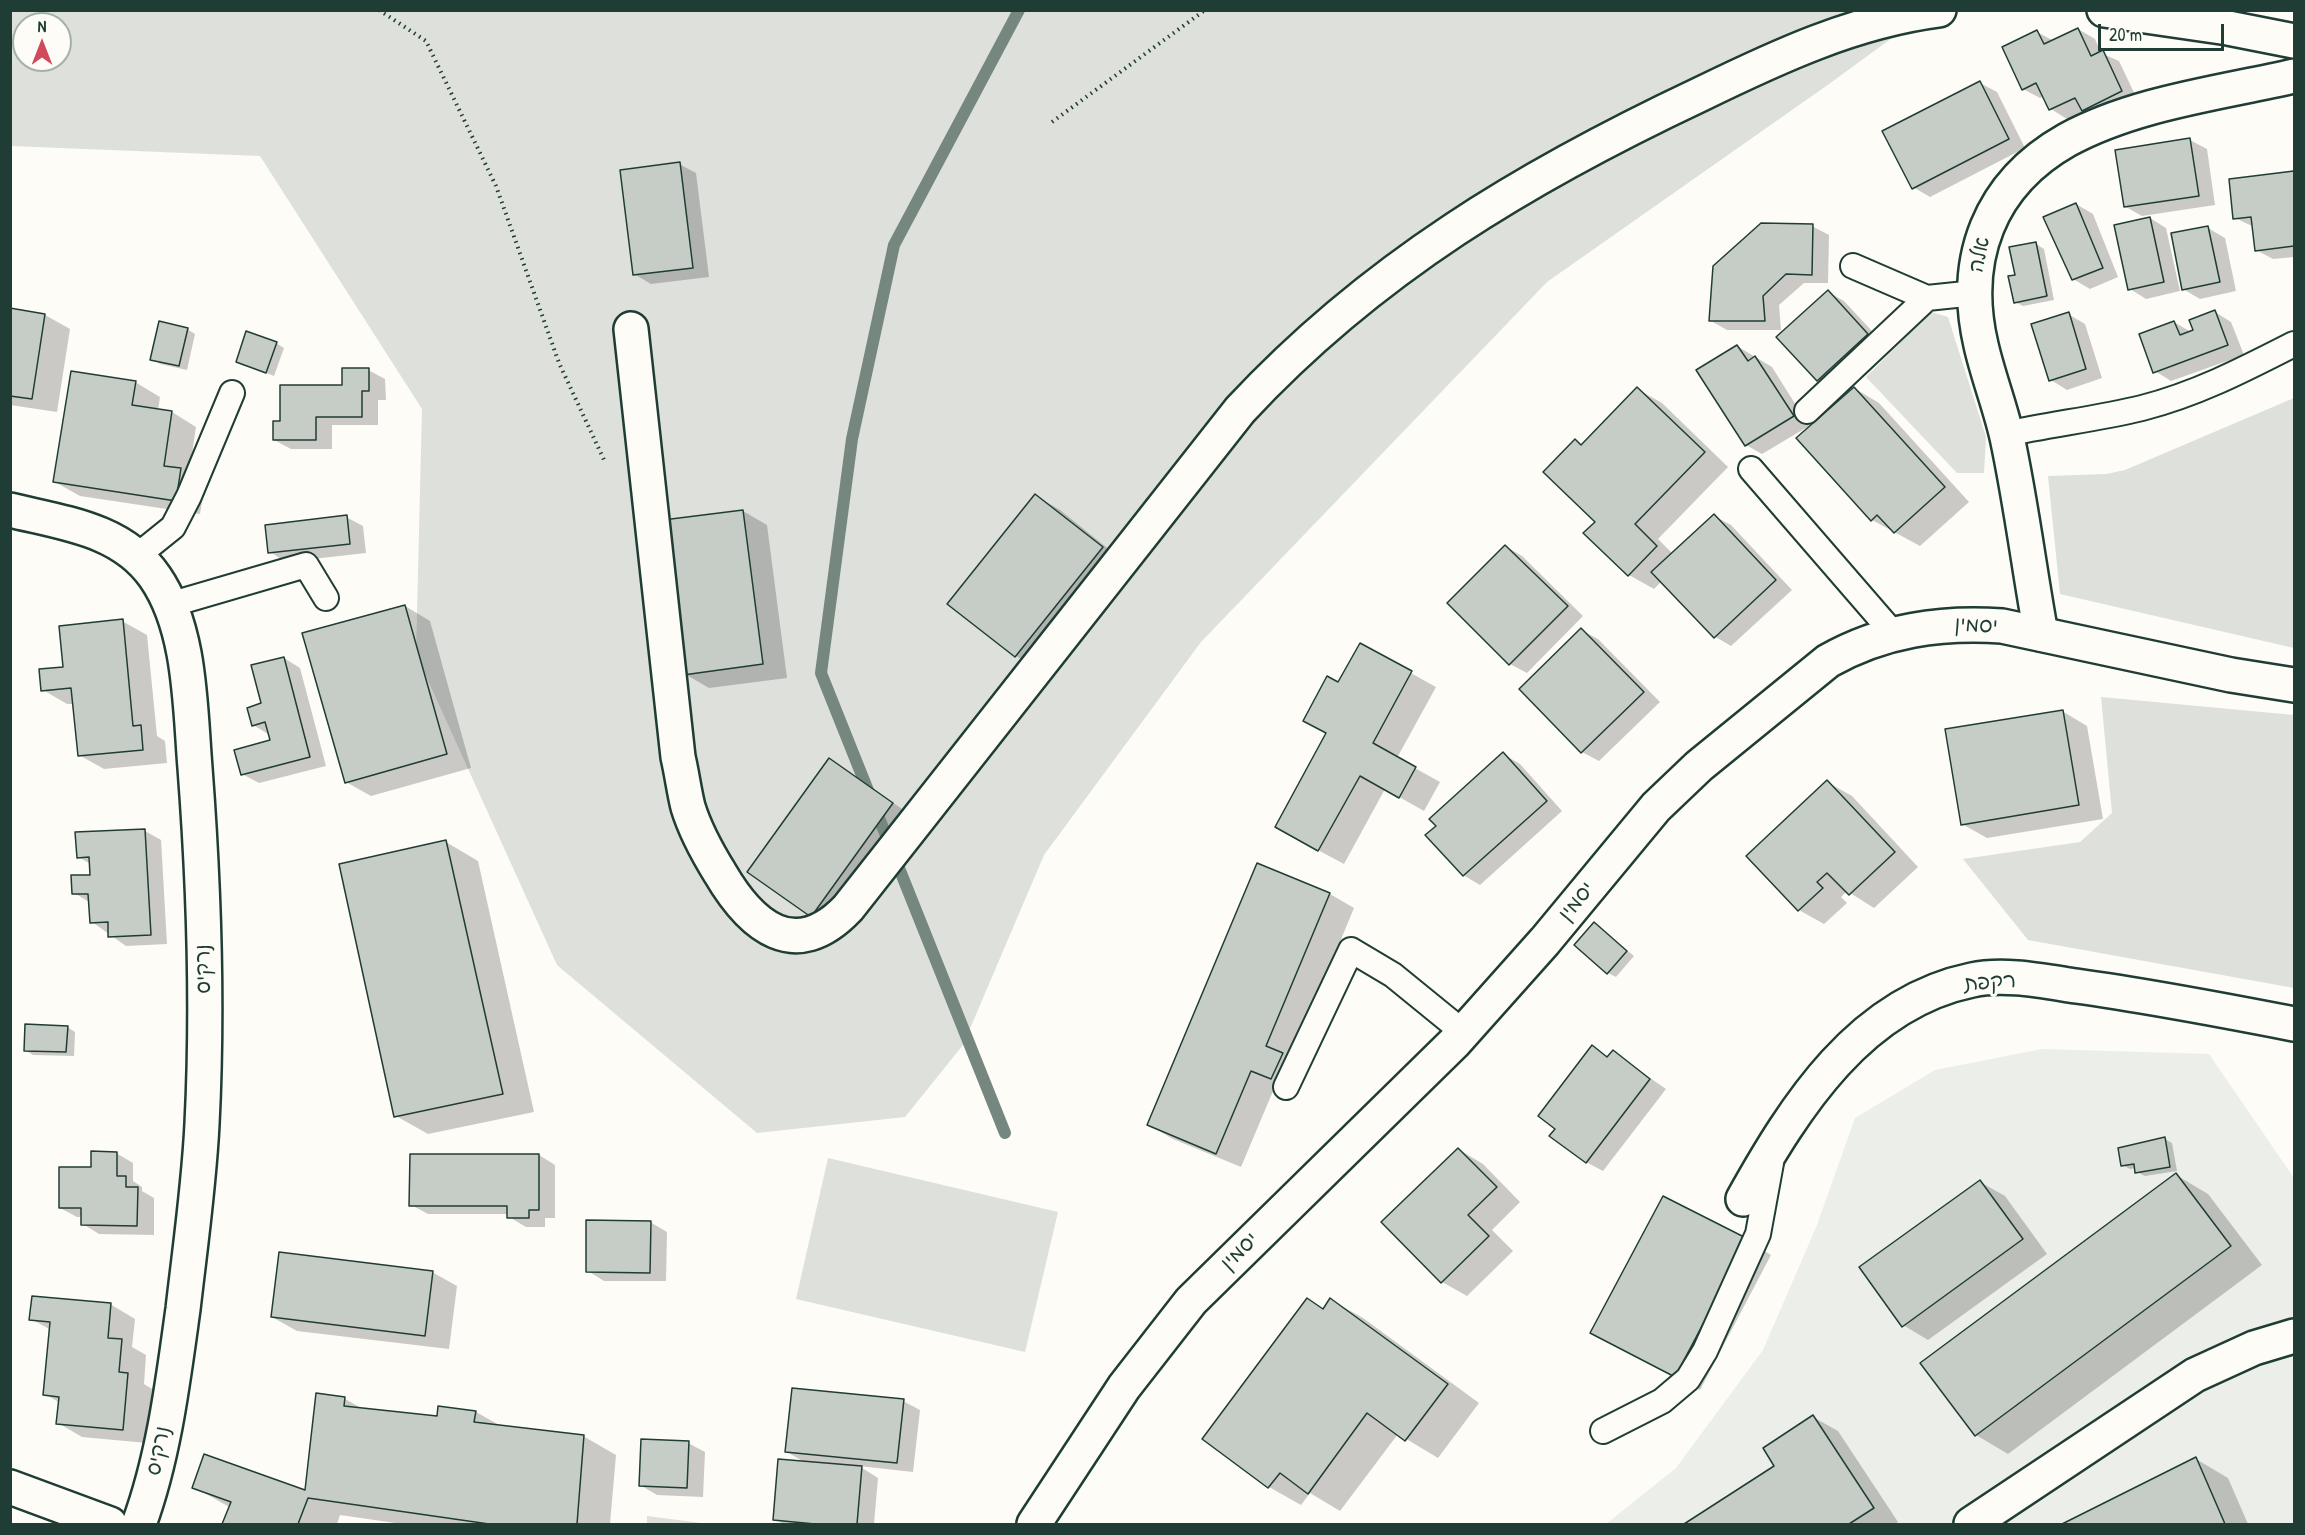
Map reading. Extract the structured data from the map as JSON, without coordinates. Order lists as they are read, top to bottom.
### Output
{
  "streets": {
    "street": [
      "אלה",
      "יסמין",
      "נרקיס",
      "רקפת"
    ]
  },
  "crossings": [
    ["אלה", "יסמין"]
  ],
  "scale_bar": "20 m",
  "north": "top"
}
